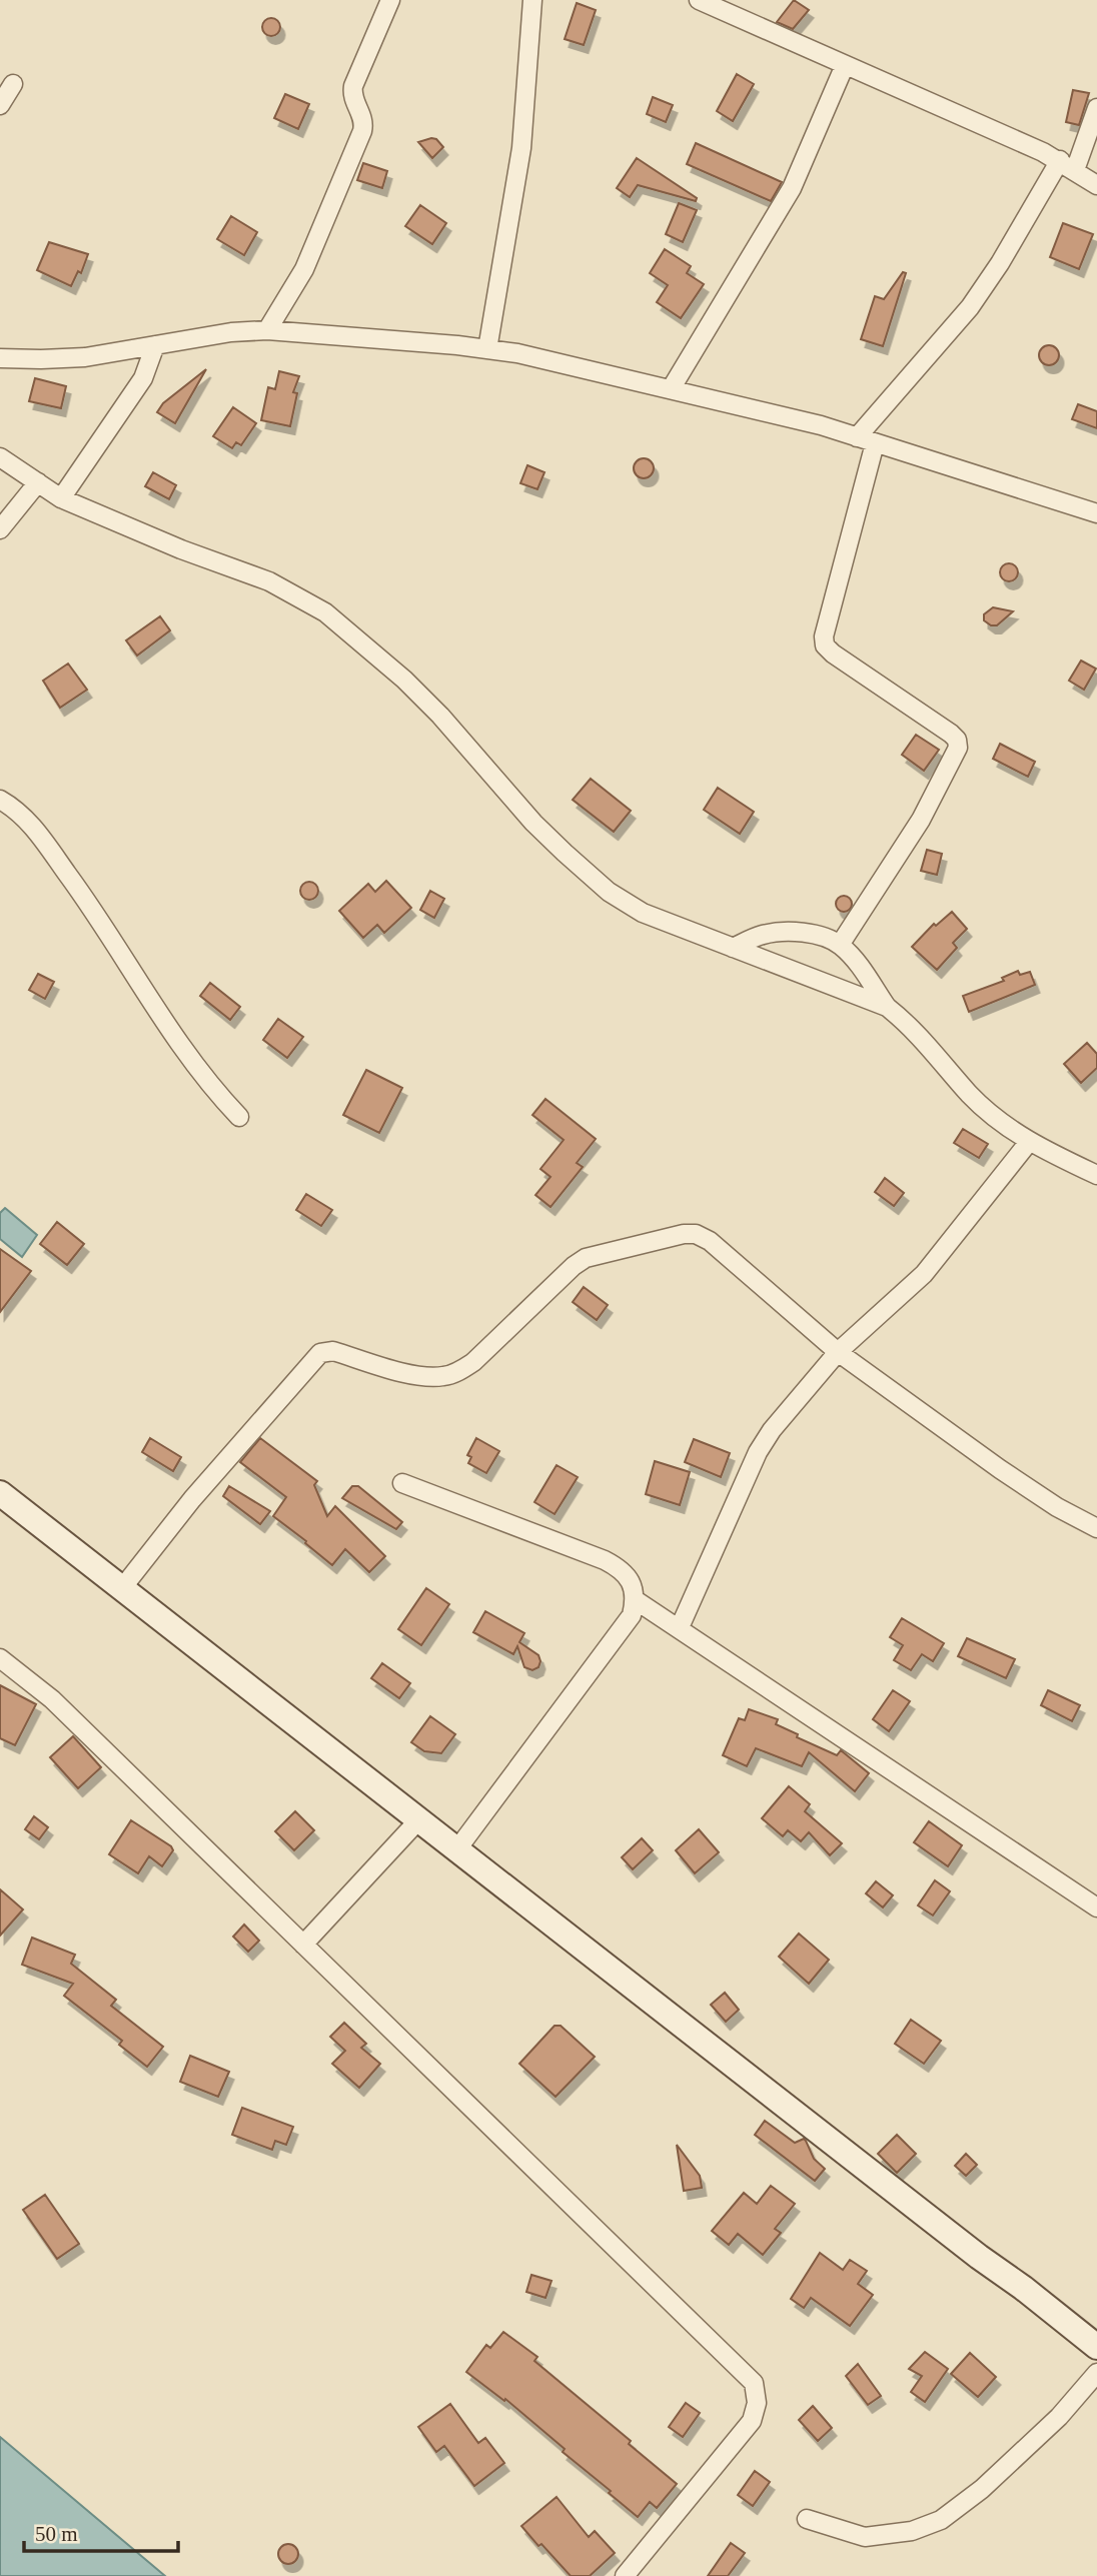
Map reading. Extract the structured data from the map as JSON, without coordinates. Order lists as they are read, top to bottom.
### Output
{
  "scale_bar": "50 m"
}
